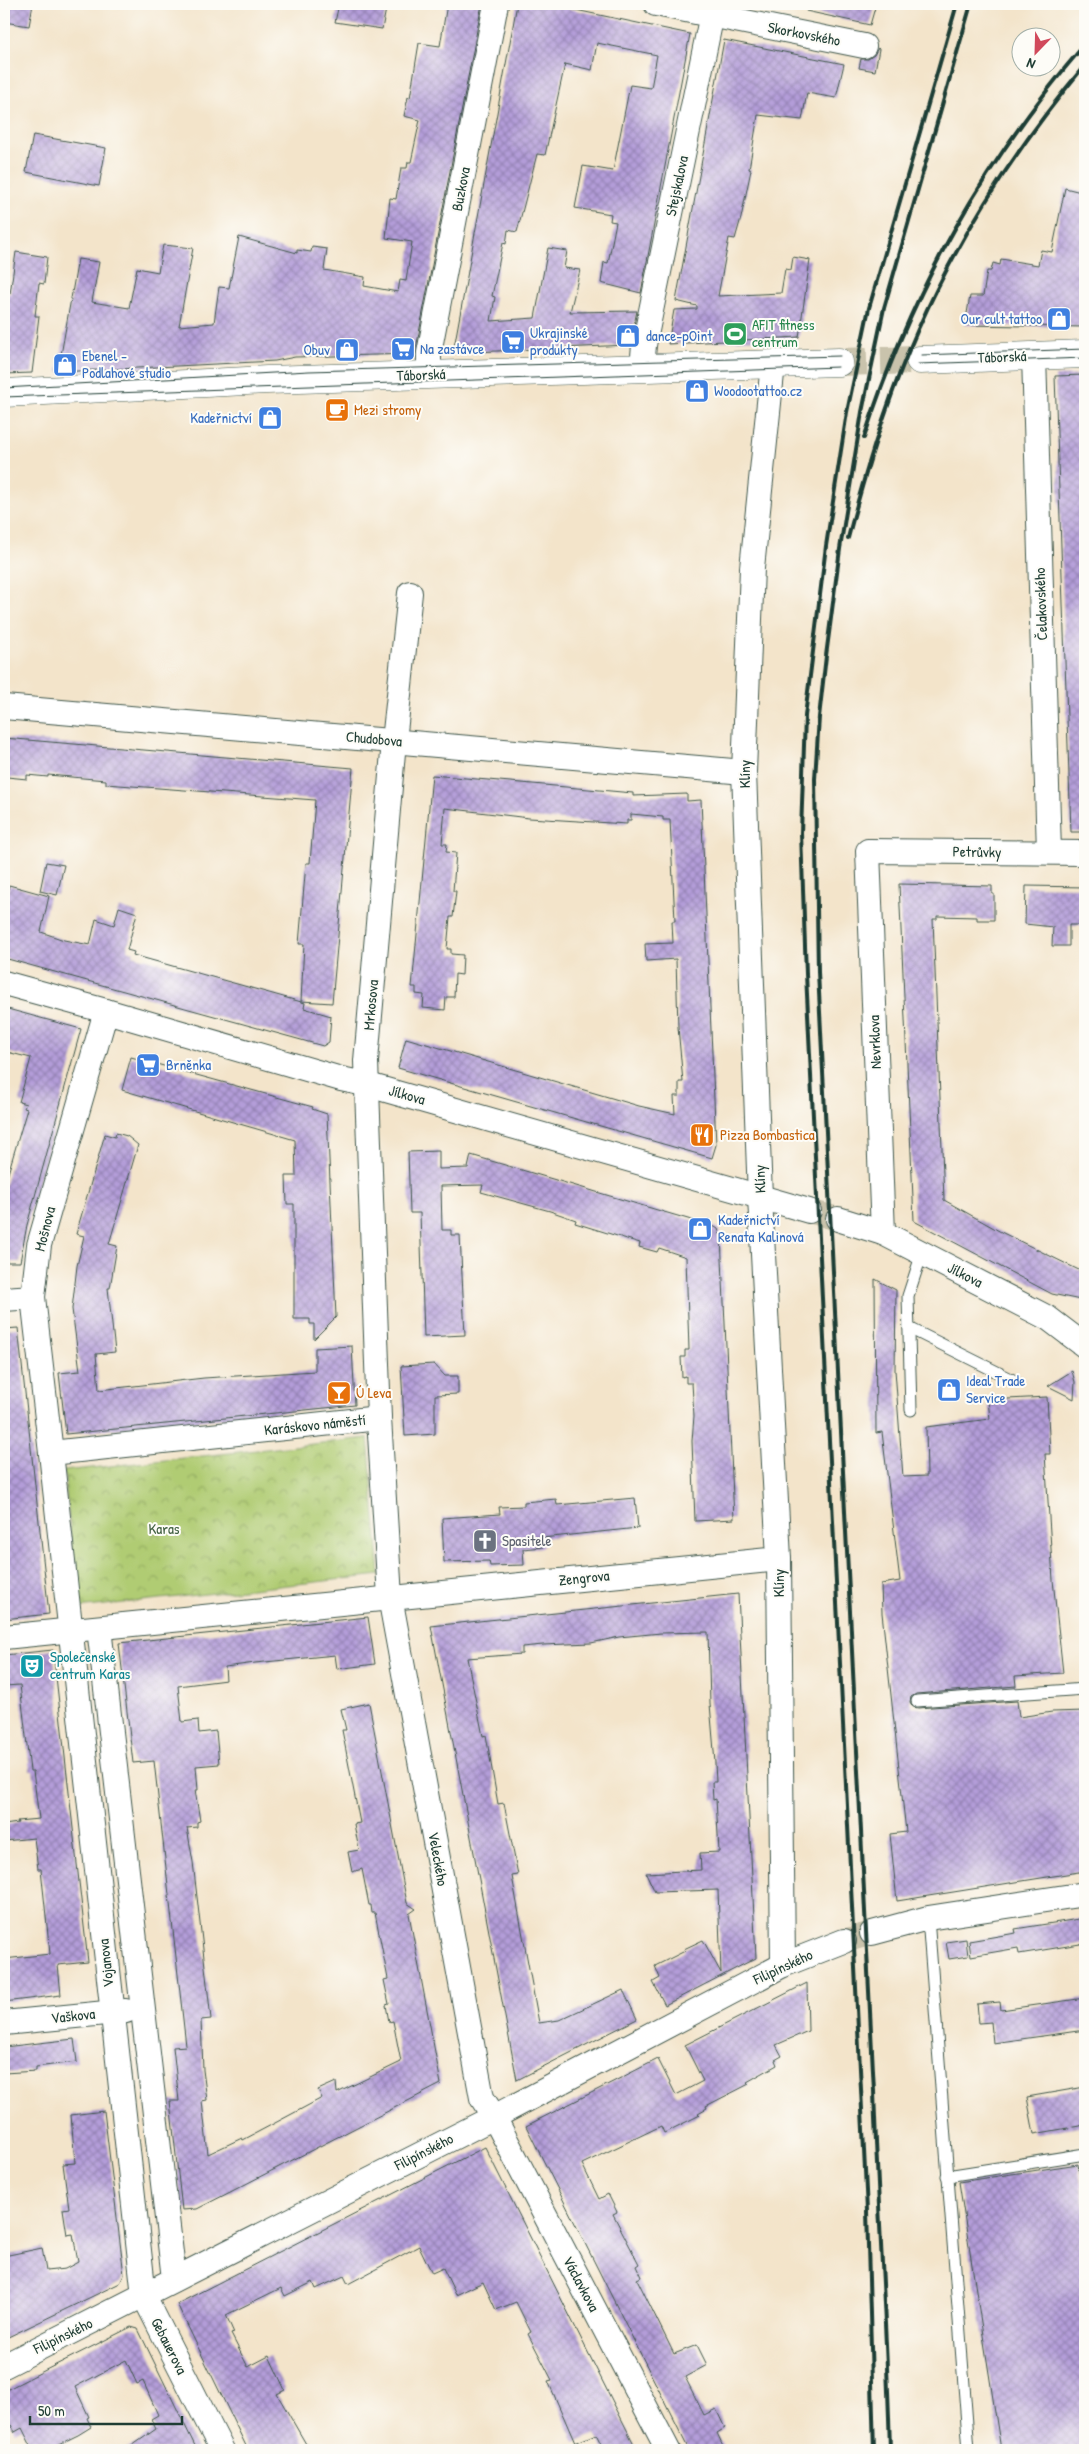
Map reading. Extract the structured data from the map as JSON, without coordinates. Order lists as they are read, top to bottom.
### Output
{
  "streets": {
    "street": [
      "Skorkovského",
      "Stejskalova",
      "Buzkova",
      "Táborská",
      "Čelakovského",
      "Chudobova",
      "Klíny",
      "Petrůvky",
      "Mrkosova",
      "Nevrklova",
      "Jílkova",
      "Mošnova",
      "Karáskovo náměstí",
      "Zengrova",
      "Veleckého",
      "Vojanova",
      "Filipínského",
      "Vaškova",
      "Václavkova",
      "Gebauerova"
    ]
  },
  "crossings": [
    ["Skorkovského", "Stejskalova"],
    ["Stejskalova", "Táborská"],
    ["Buzkova", "Táborská"],
    ["Táborská", "Čelakovského"],
    ["Táborská", "Klíny"],
    ["Čelakovského", "Petrůvky"],
    ["Chudobova", "Klíny"],
    ["Chudobova", "Mrkosova"],
    ["Klíny", "Jílkova"],
    ["Klíny", "Zengrova"],
    ["Klíny", "Filipínského"],
    ["Petrůvky", "Nevrklova"],
    ["Mrkosova", "Jílkova"],
    ["Mrkosova", "Karáskovo náměstí"],
    ["Nevrklova", "Jílkova"],
    ["Jílkova", "Mošnova"],
    ["Mošnova", "Karáskovo náměstí"],
    ["Karáskovo náměstí", "Zengrova"],
    ["Karáskovo náměstí", "Veleckého"],
    ["Zengrova", "Veleckého"],
    ["Veleckého", "Filipínského"],
    ["Veleckého", "Václavkova"],
    ["Vojanova", "Filipínského"],
    ["Vojanova", "Vaškova"],
    ["Vojanova", "Gebauerova"],
    ["Filipínského", "Václavkova"],
    ["Filipínského", "Gebauerova"]
  ],
  "parks": ["Karas"],
  "places": {
    "shop": [
      "Our cult tattoo",
      "dance-pOint",
      "Obuv",
      "Ebenel - Podlahové studio",
      "Woodootattoo.cz",
      "Kadeřnictví",
      "Kadeřnictví Renata Kalinová",
      "Ideal Trade Service"
    ],
    "sports": ["AFIT fitness centrum"],
    "supermarket": ["Ukrajinské produkty", "Na zastávce", "Brněnka"],
    "cafe": ["Mezi stromy"],
    "restaurant": ["Pizza Bombastica"],
    "bar": ["Ú Leva"],
    "church": ["Spasitele"],
    "theatre": ["Společenské centrum Karas"]
  },
  "scale_bar": "50 m",
  "north": "bottom left"
}
